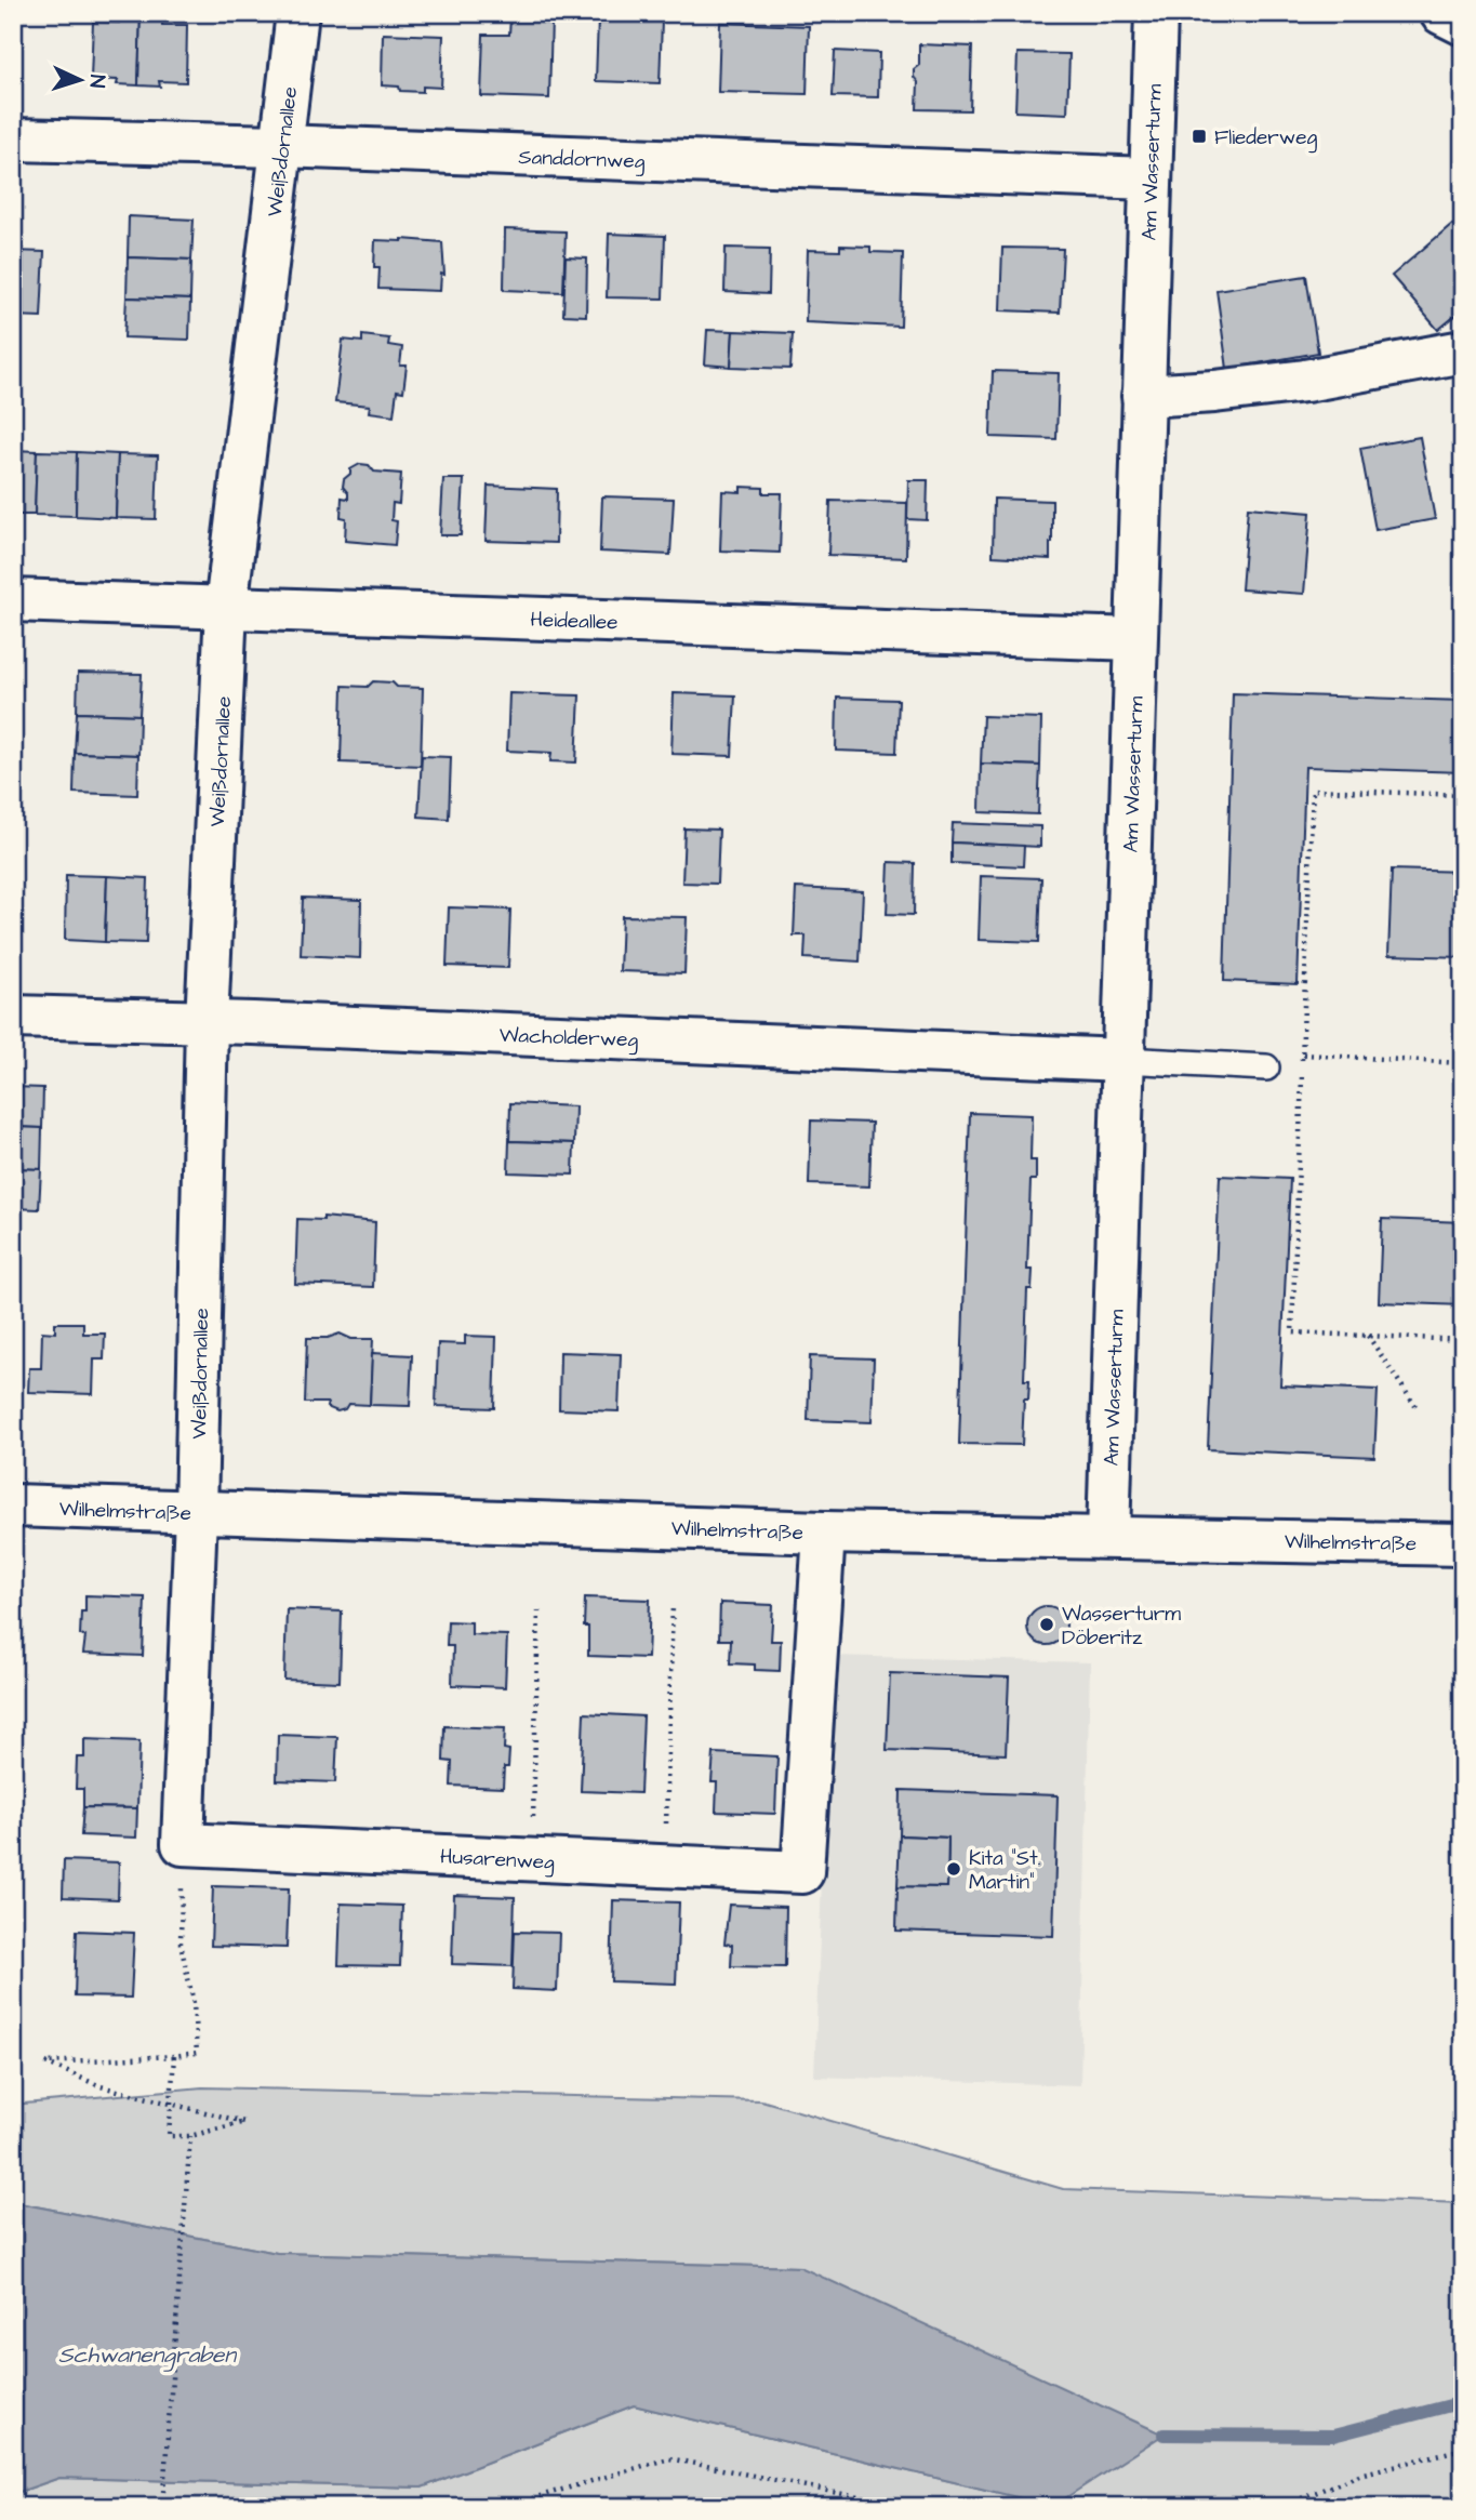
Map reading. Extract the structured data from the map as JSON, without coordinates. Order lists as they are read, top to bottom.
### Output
{
  "streets": {
    "street": [
      "Weißdornallee",
      "Sanddornweg",
      "Am Wasserturm",
      "Heideallee",
      "Wacholderweg",
      "Wilhelmstraße",
      "Husarenweg"
    ]
  },
  "crossings": [
    ["Weißdornallee", "Sanddornweg"],
    ["Weißdornallee", "Heideallee"],
    ["Weißdornallee", "Wacholderweg"],
    ["Weißdornallee", "Wilhelmstraße"],
    ["Sanddornweg", "Am Wasserturm"],
    ["Am Wasserturm", "Heideallee"],
    ["Am Wasserturm", "Wacholderweg"],
    ["Am Wasserturm", "Wilhelmstraße"],
    ["Wilhelmstraße", "Husarenweg"]
  ],
  "water": ["Schwanengraben"],
  "places": {
    "transit": ["Fliederweg"],
    "other": ["Wasserturm Döberitz", "Kita \"St. Martin\""]
  },
  "north": "right"
}
